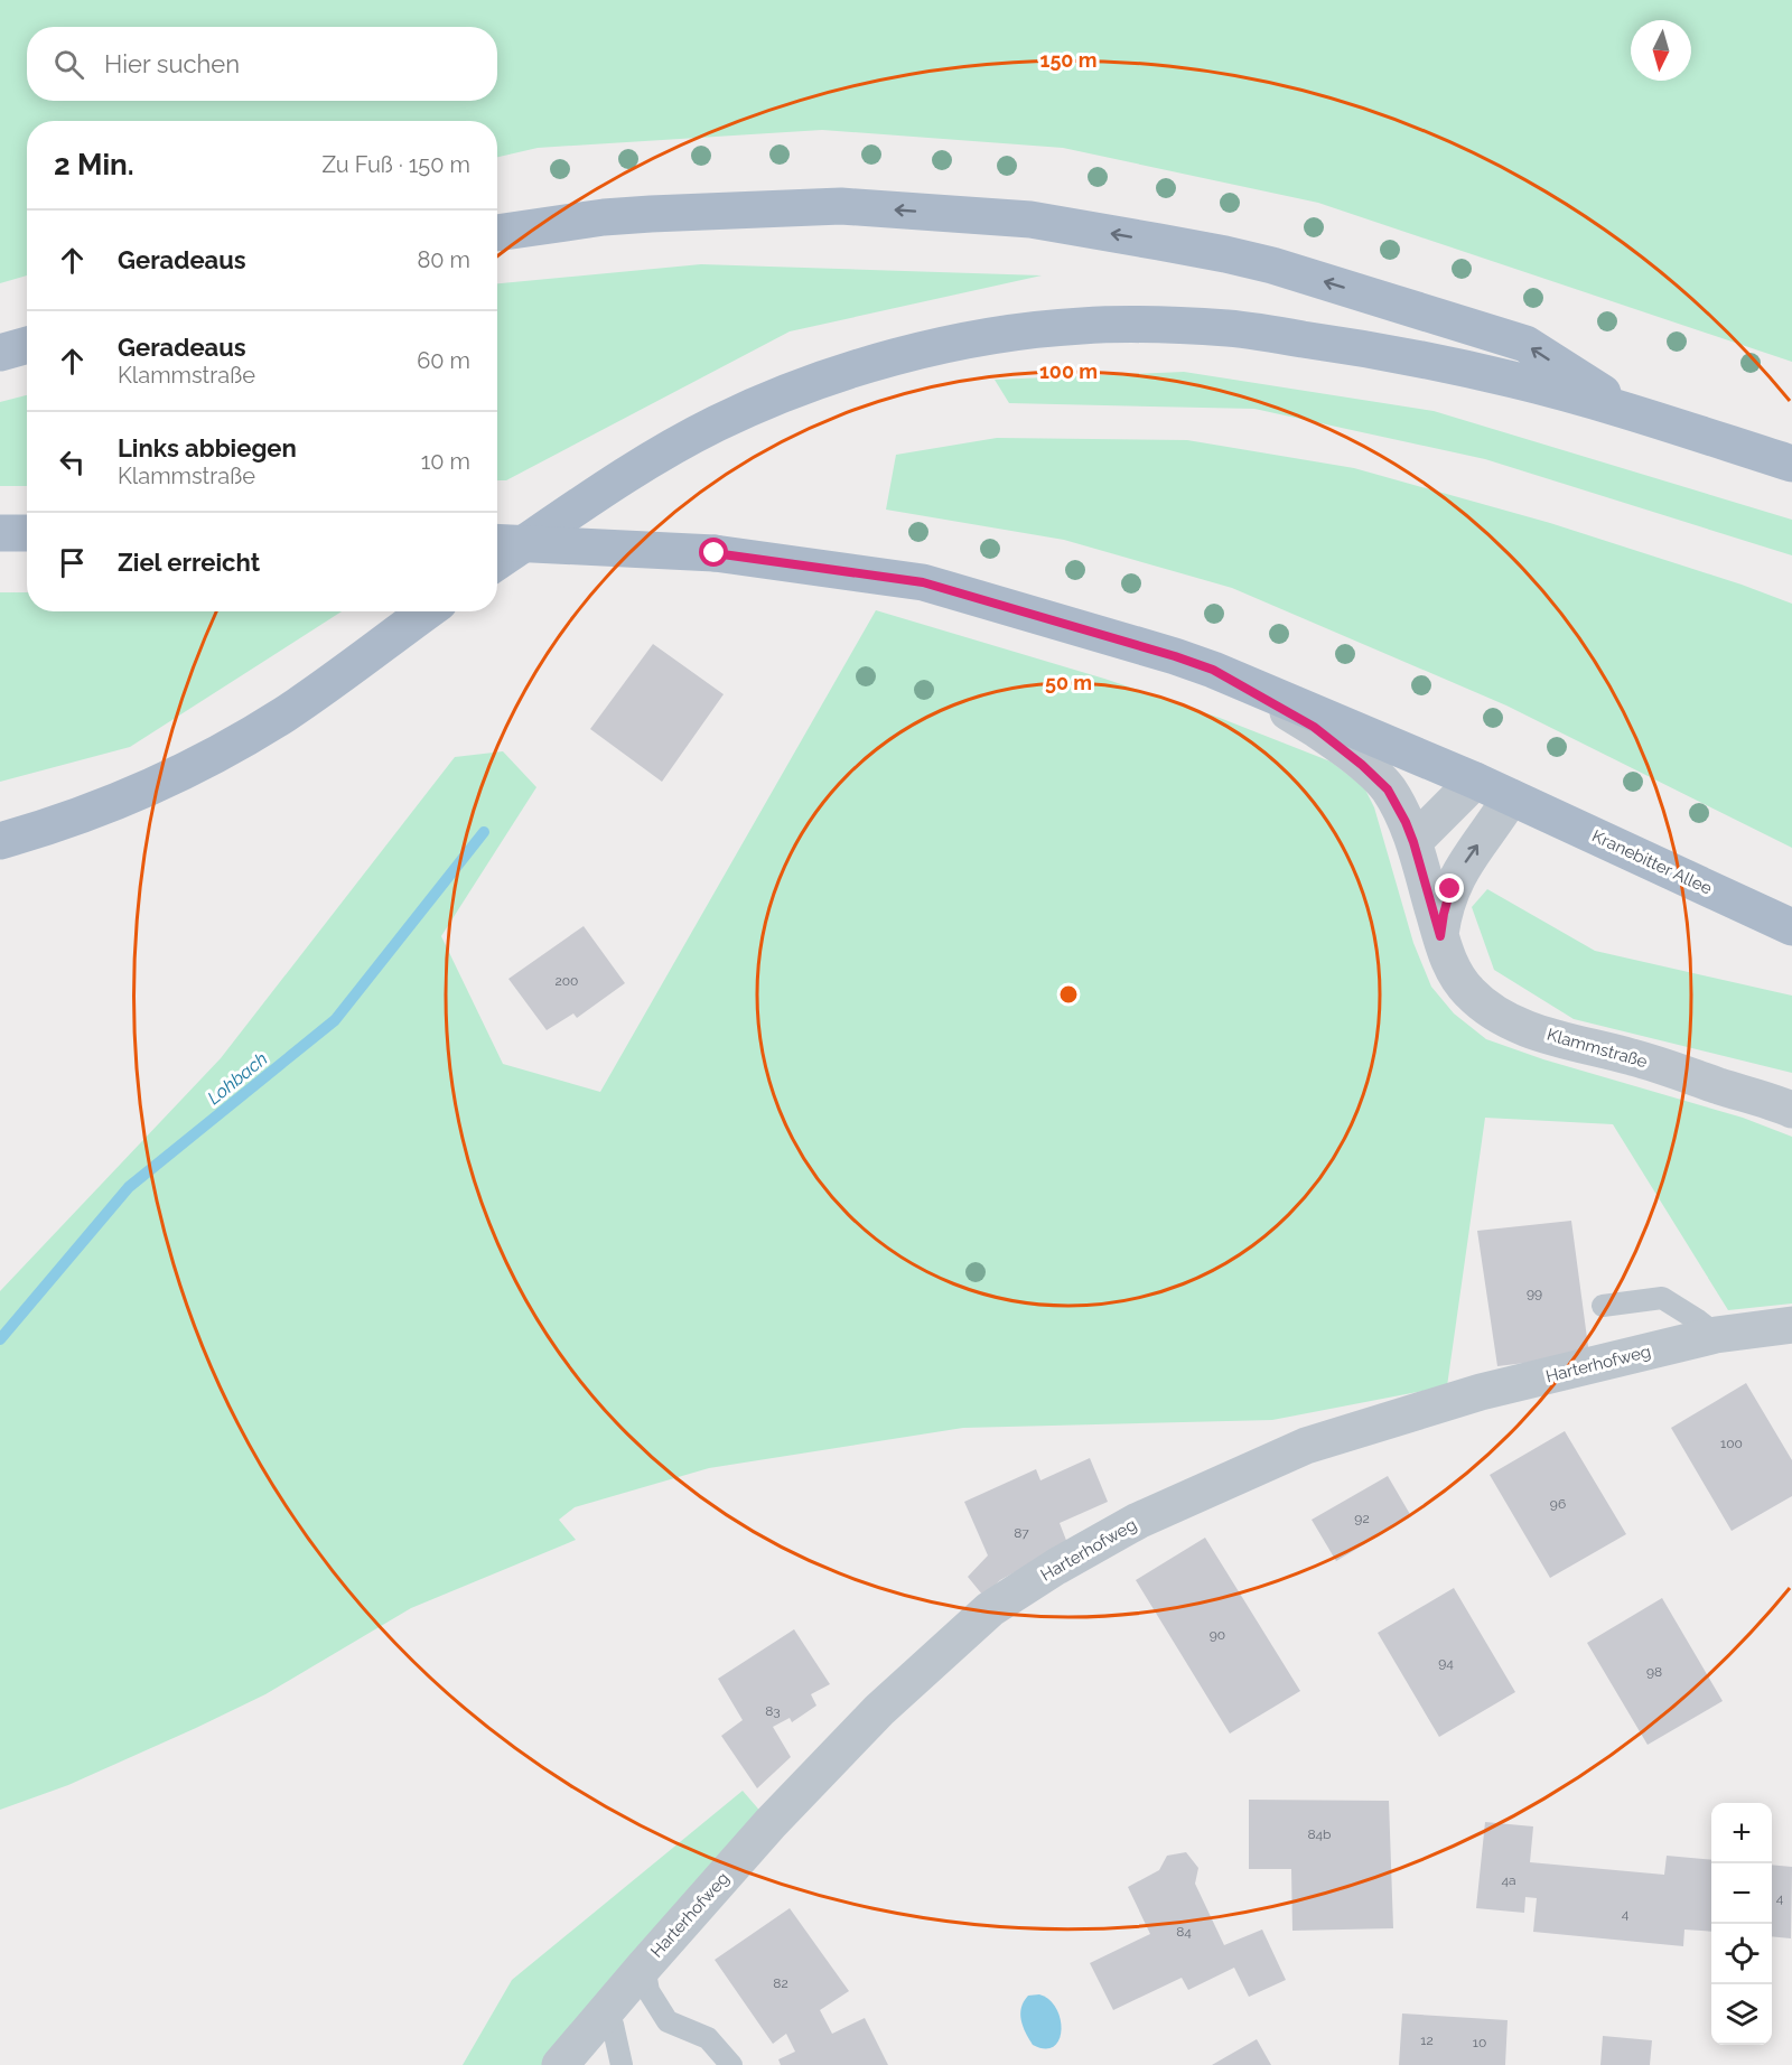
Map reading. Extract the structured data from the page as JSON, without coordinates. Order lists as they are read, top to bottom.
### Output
{
  "streets": {
    "main road": ["Kranebitter Allee"],
    "street": ["Klammstraße", "Harterhofweg"]
  },
  "crossings": [
    ["Kranebitter Allee", "Klammstraße"]
  ],
  "water": ["Lohbach"],
  "house_numbers": [
    "200",
    "99",
    "100",
    "96",
    "92",
    "87",
    "90",
    "94",
    "98",
    "83",
    "84b",
    "4a",
    "4",
    "4",
    "84",
    "82",
    "12",
    "10"
  ],
  "north": "bottom",
  "page": {
    "search": "Hier suchen",
    "heading": ["2 Min.", "Zu Fuß · 150 m"],
    "list": [
      ["Geradeaus", "80 m"],
      ["Geradeaus", "Klammstraße", "60 m"],
      ["Links abbiegen", "Klammstraße", "10 m"],
      "Ziel erreicht"
    ],
    "map_buttons": ["+", "−"]
  },
  "rings": ["150 m", "100 m", "50 m"]
}
